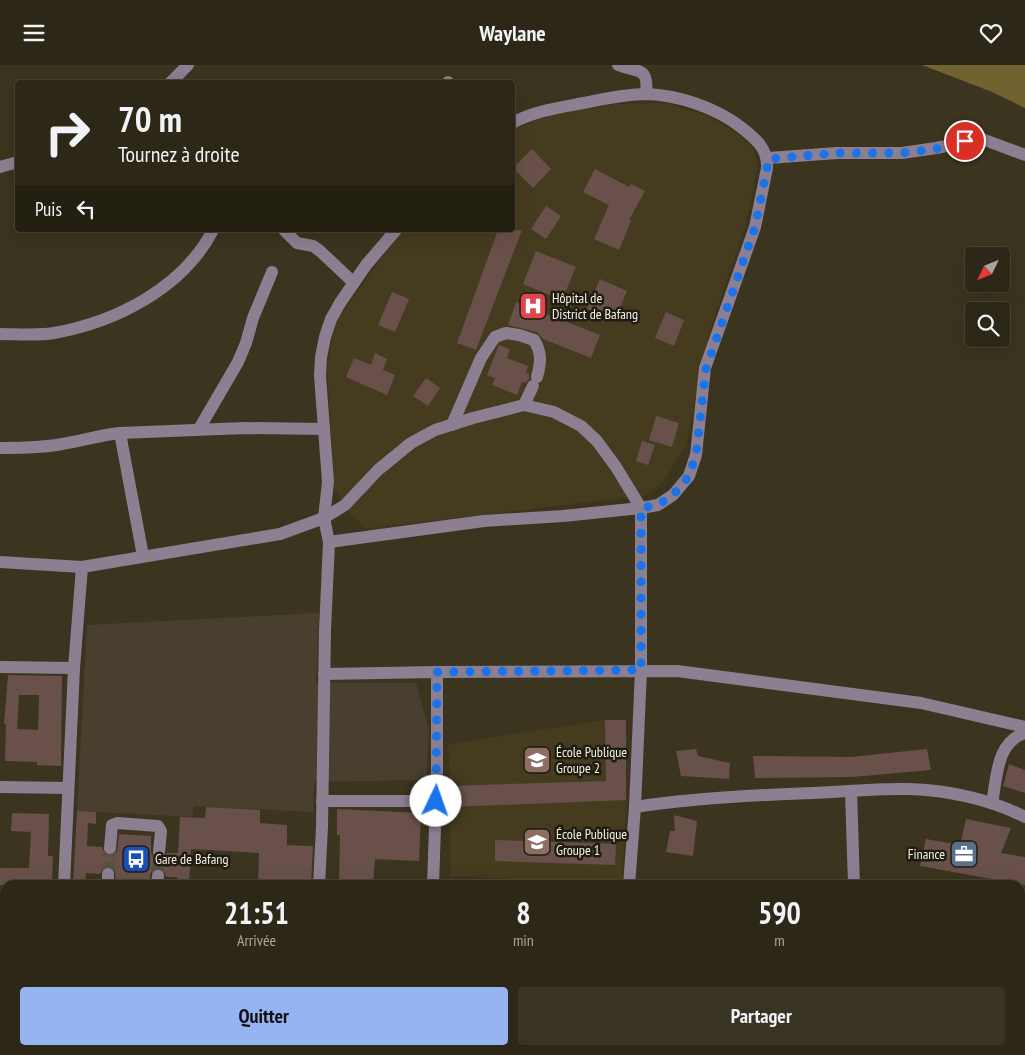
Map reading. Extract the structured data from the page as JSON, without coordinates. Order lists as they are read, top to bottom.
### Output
{
  "places": {
    "hospital": ["Hôpital de District de Bafang"],
    "school or university": ["École Publique Groupe 2", "École Publique Groupe 1"],
    "office": ["Finance"],
    "bus stop": ["Gare de Bafang"]
  },
  "north": "bottom left",
  "page": {
    "header": "Waylane",
    "turn": ["70 m", "Tournez à droite"],
    "then": "Puis",
    "eta": [
      "21:51",
      "Arrivée",
      "8",
      "min",
      "590",
      "m"
    ],
    "buttons": ["Quitter", "Partager"]
  }
}
